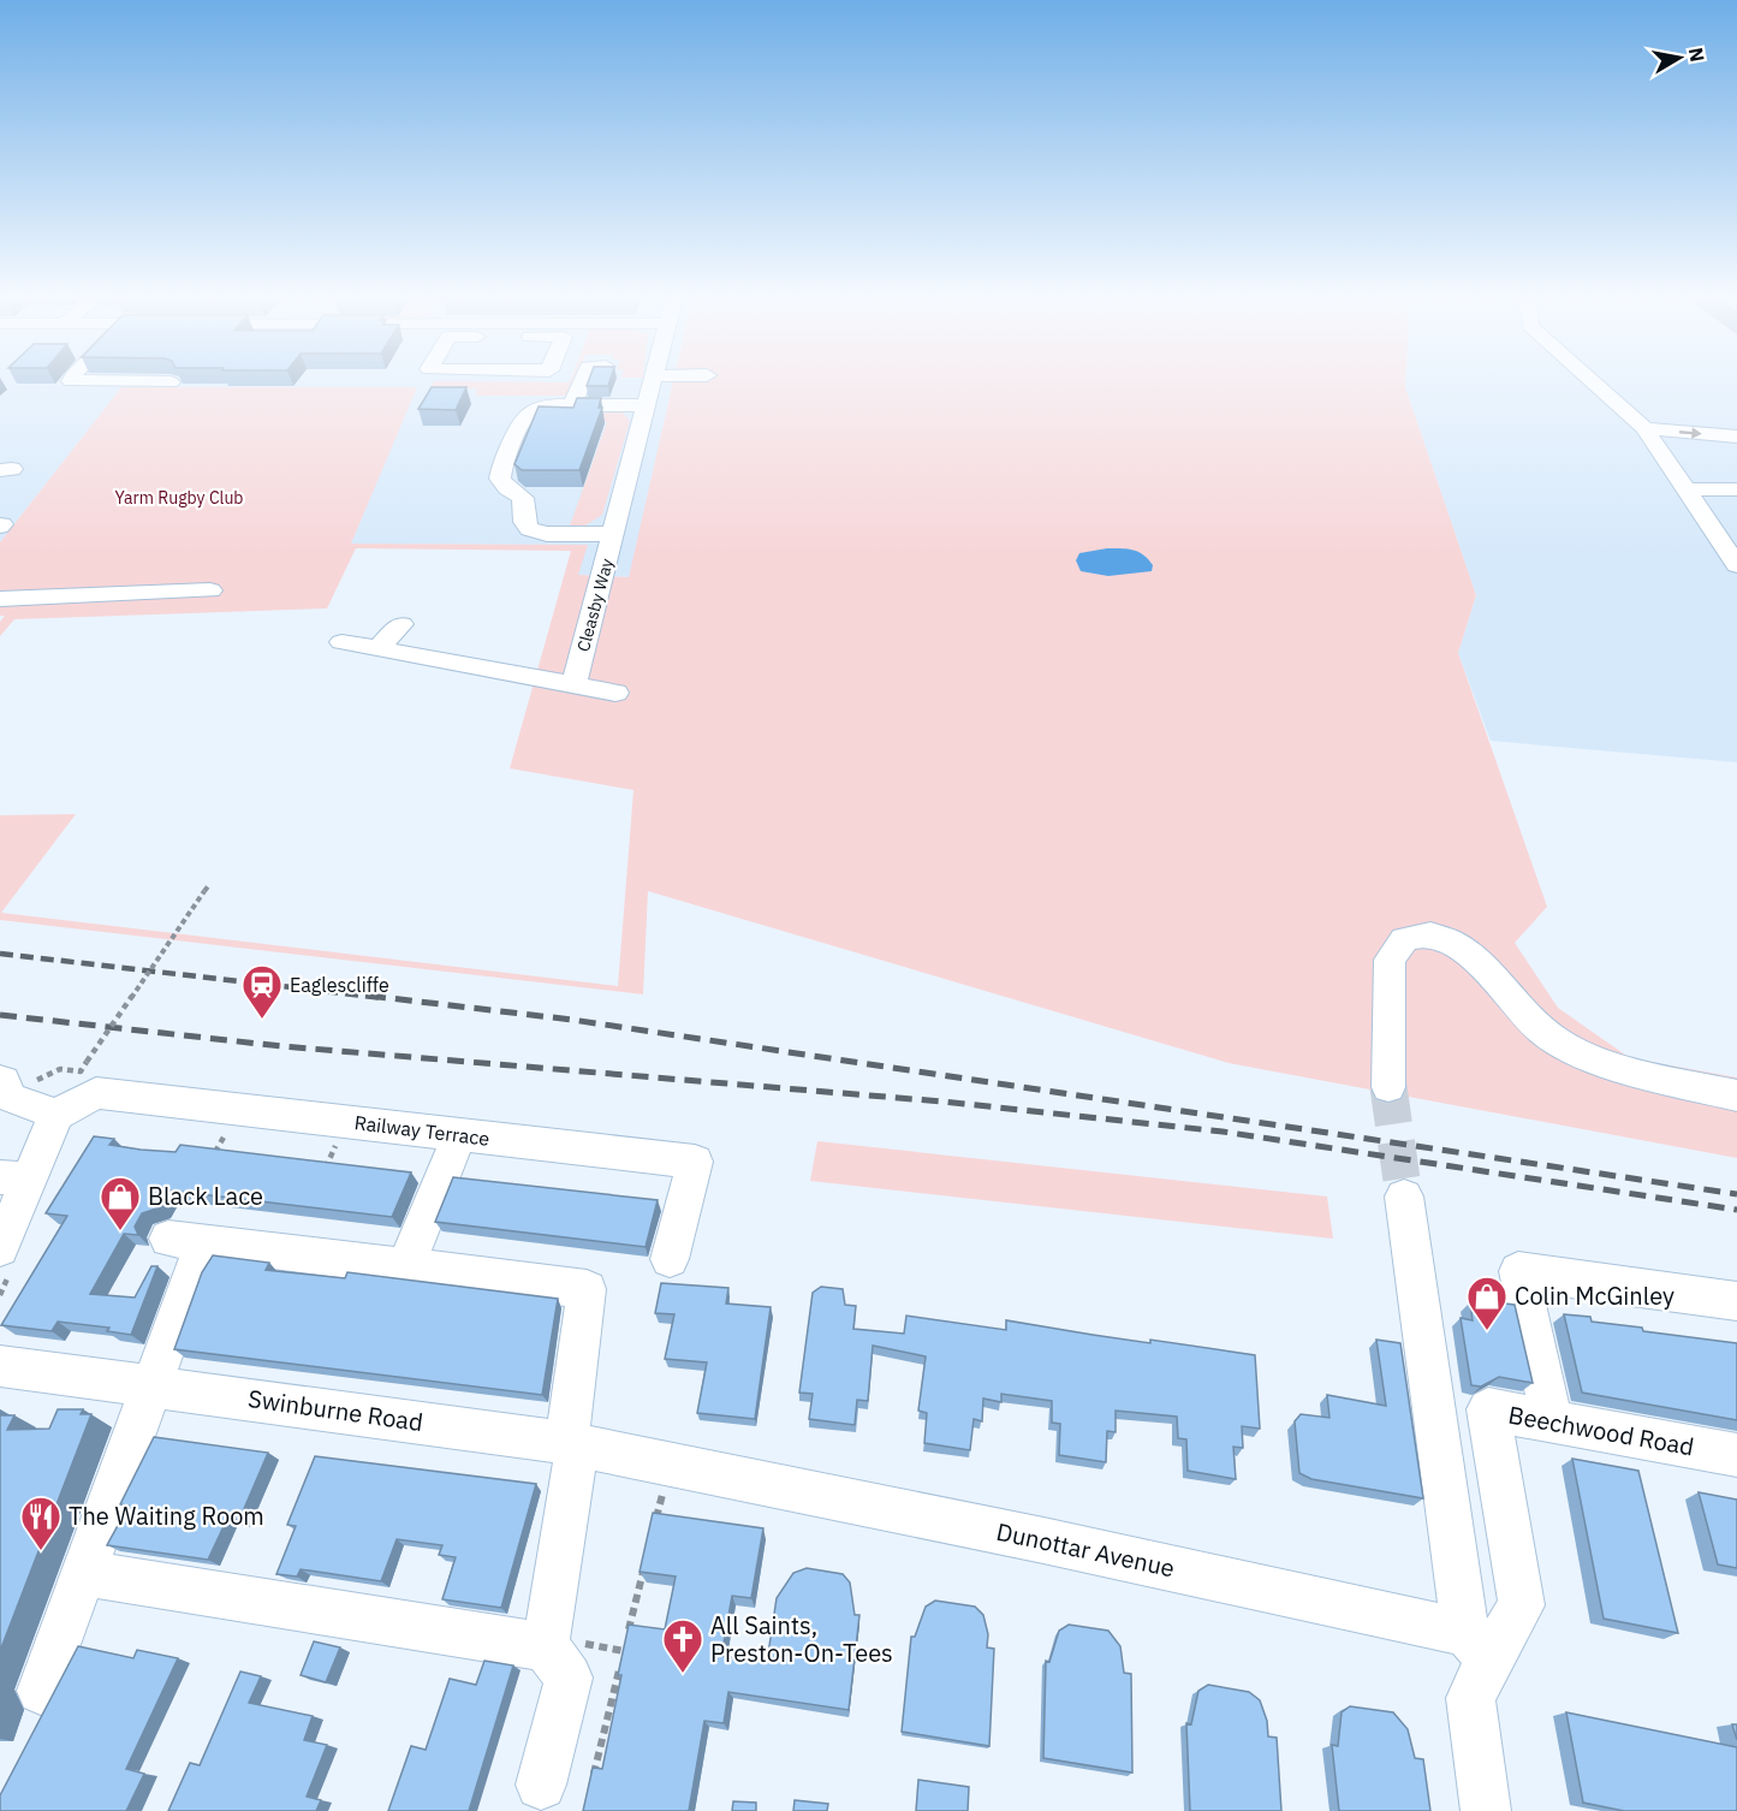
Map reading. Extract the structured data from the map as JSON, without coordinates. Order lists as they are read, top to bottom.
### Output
{
  "streets": {
    "street": [
      "Cleasby Way",
      "Railway Terrace",
      "Swinburne Road",
      "Beechwood Road",
      "Dunottar Avenue"
    ]
  },
  "crossings": [
    ["Swinburne Road", "Dunottar Avenue"],
    ["Beechwood Road", "Dunottar Avenue"]
  ],
  "parks": ["Yarm Rugby Club"],
  "places": {
    "station": ["Eaglescliffe"],
    "shop": ["Black Lace", "Colin McGinley"],
    "restaurant": ["The Waiting Room"],
    "church": ["All Saints, Preston-On-Tees"]
  },
  "north": "right"
}
